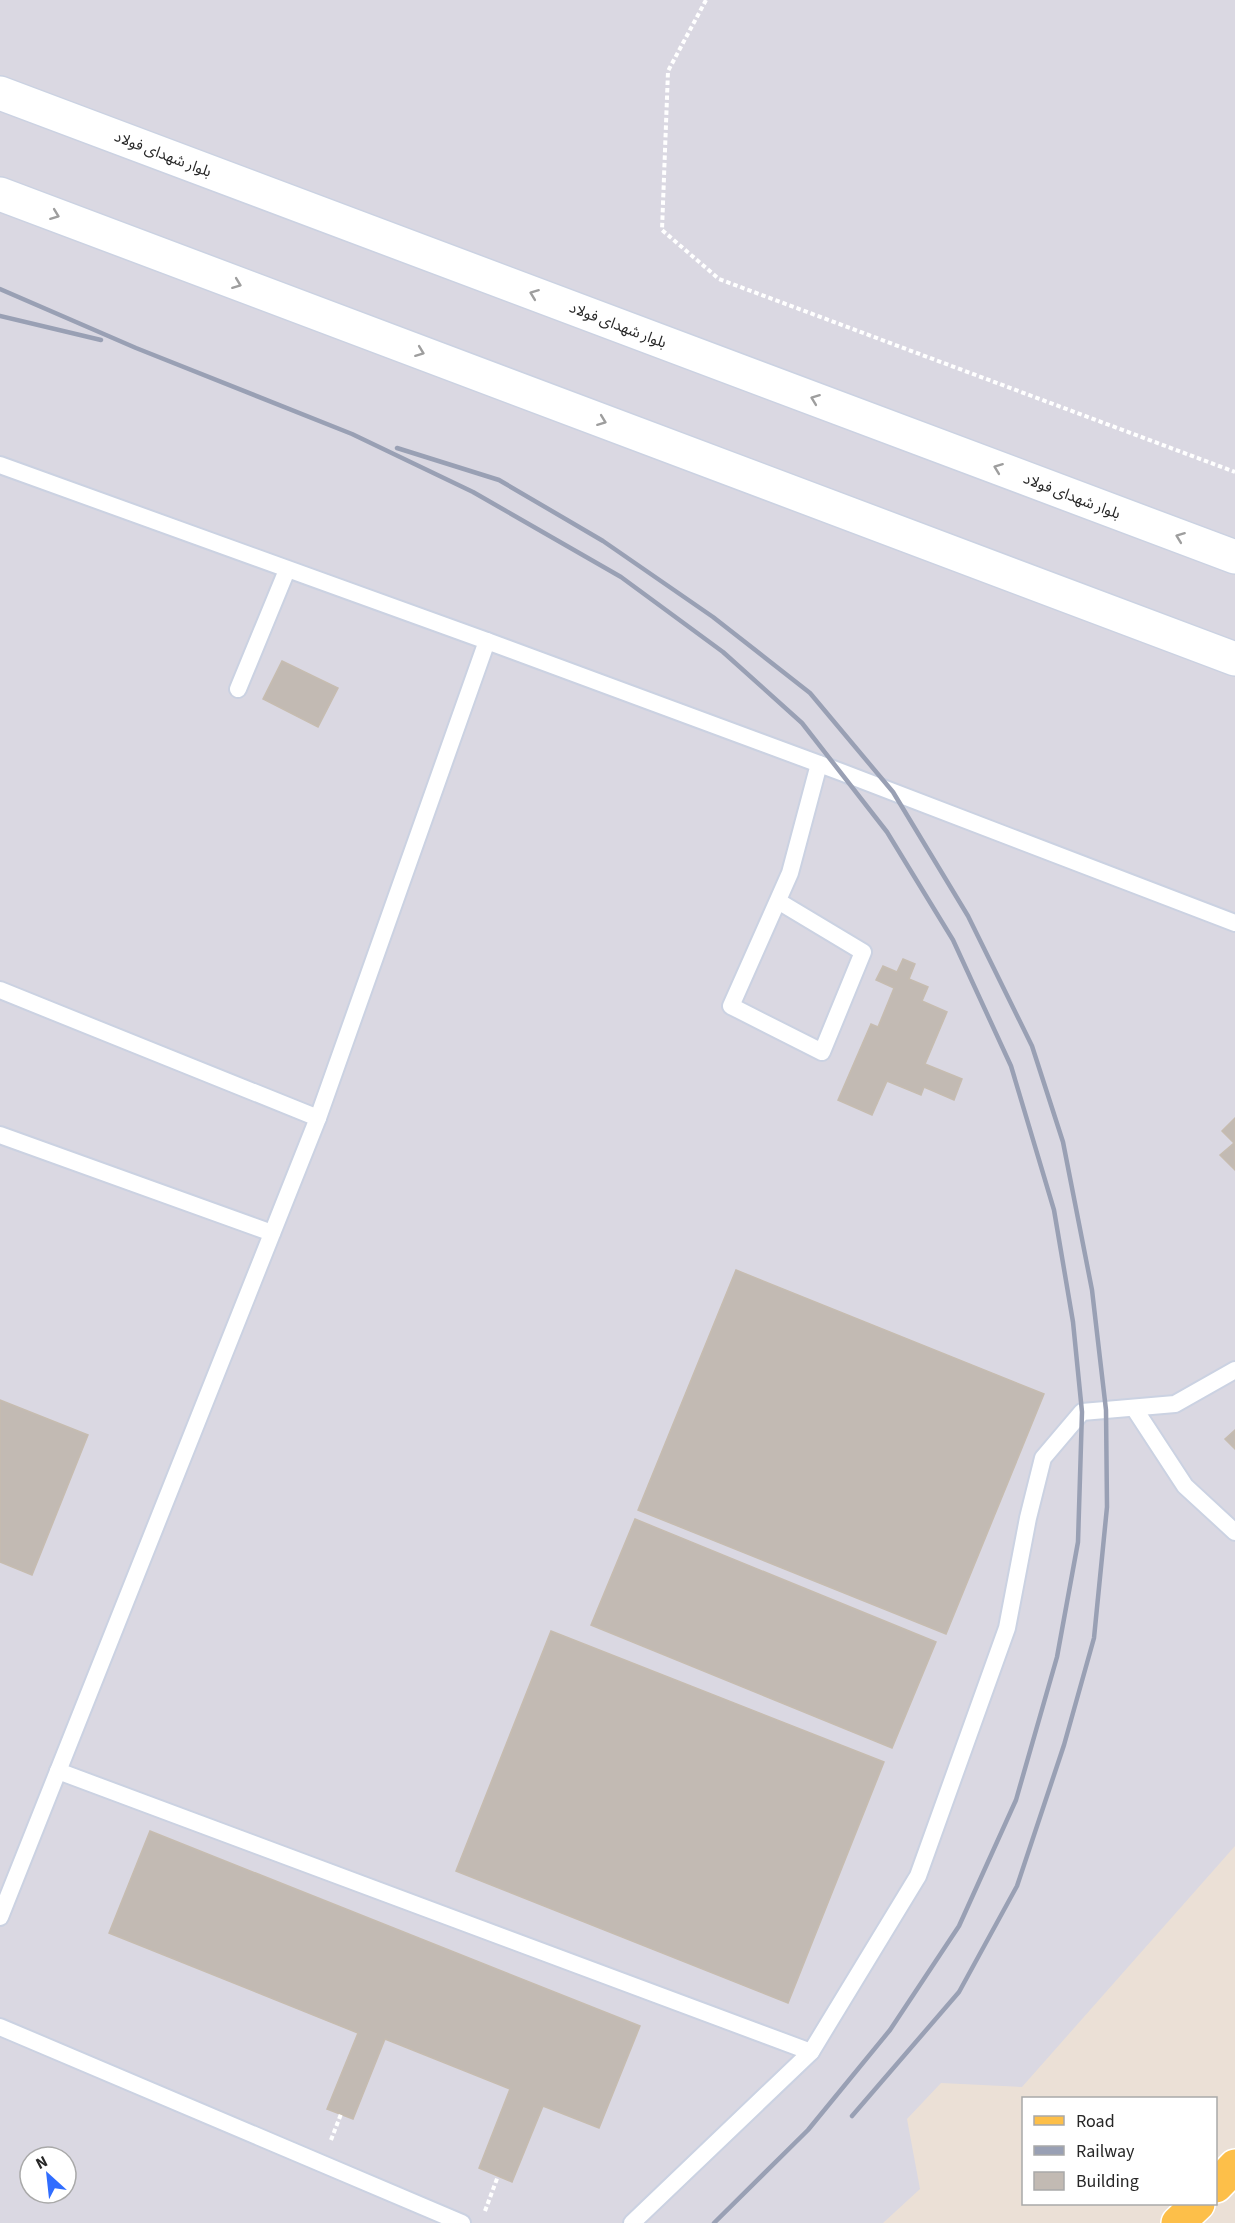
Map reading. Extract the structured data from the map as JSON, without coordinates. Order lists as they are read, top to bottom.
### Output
{
  "streets": {
    "street": ["بلوار شهدای فولاد"]
  },
  "legend": ["Road", "Railway", "Building"],
  "north": "top left"
}
